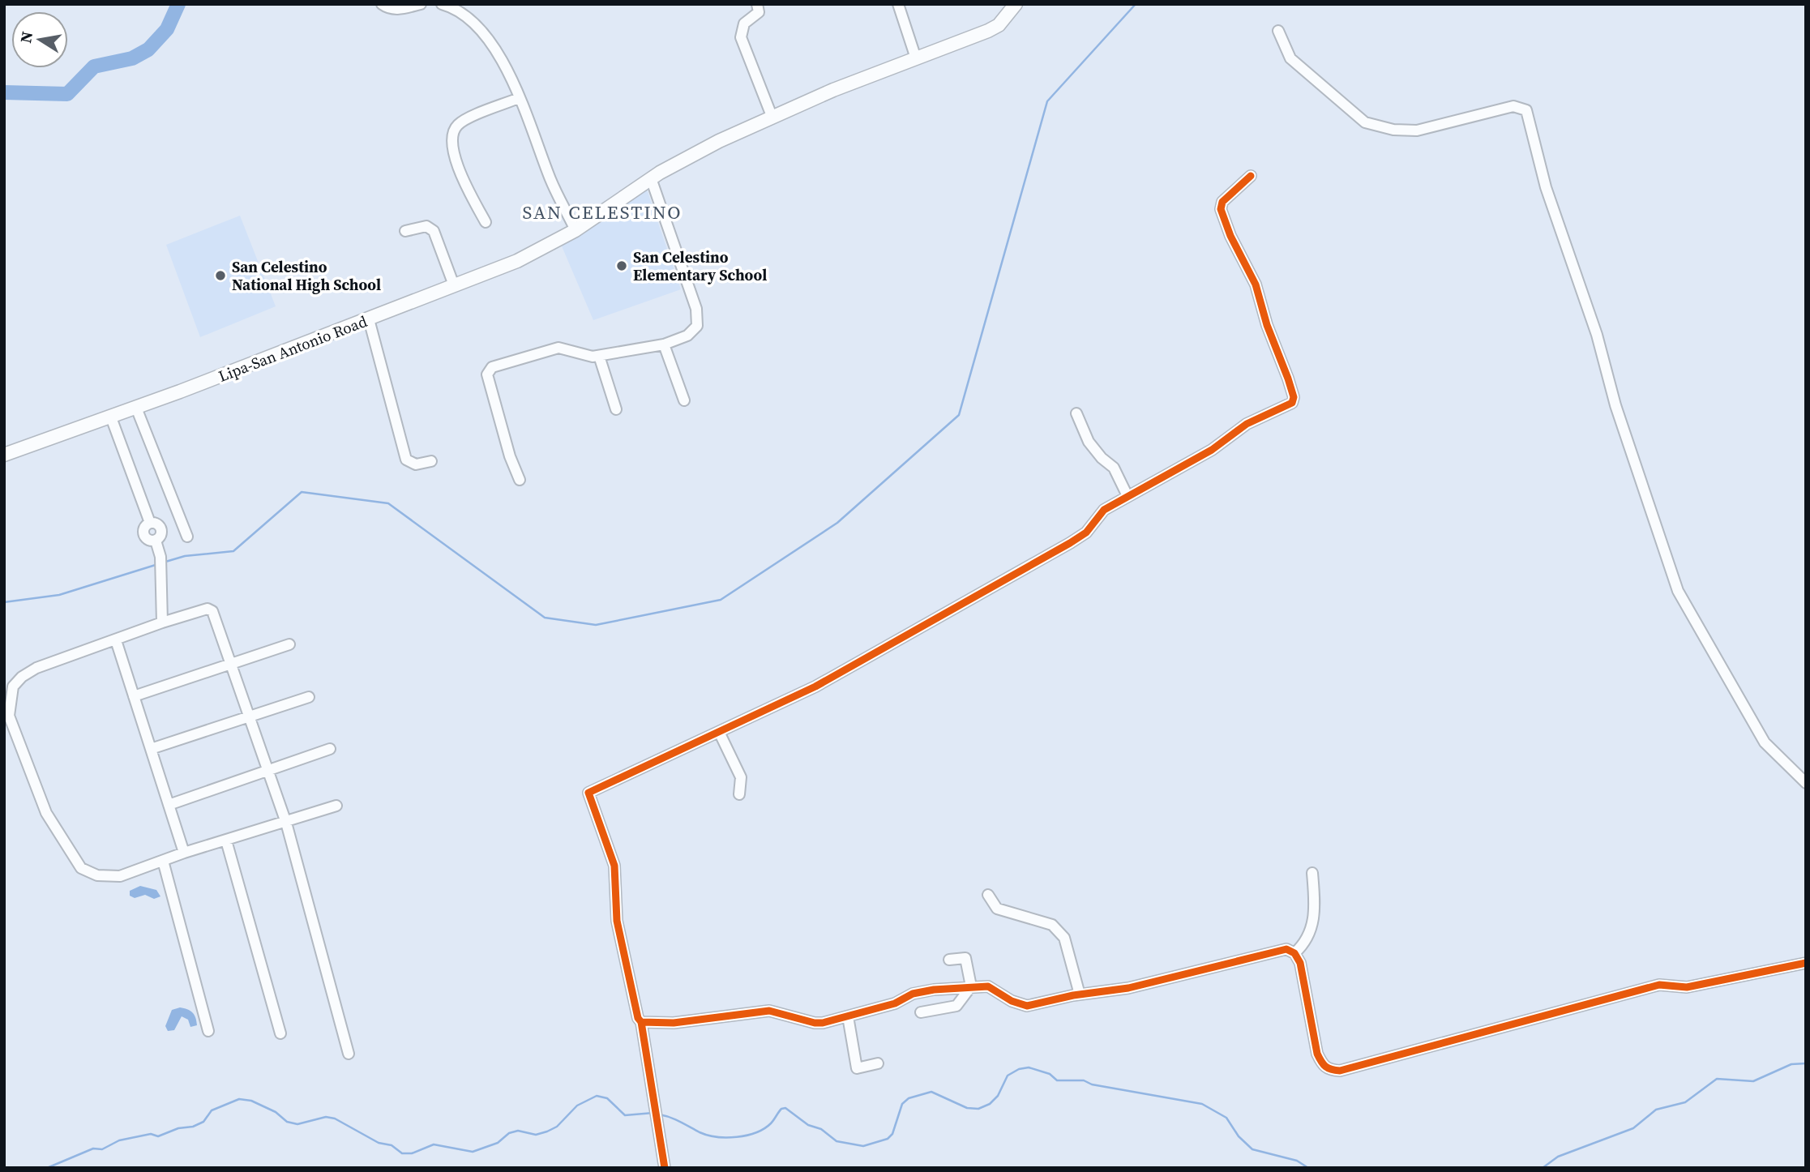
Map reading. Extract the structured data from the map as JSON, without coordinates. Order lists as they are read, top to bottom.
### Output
{
  "streets": {
    "main road": ["Lipa-San Antonio Road"]
  },
  "districts": ["SAN CELESTINO"],
  "places": ["San Celestino Elementary School", "San Celestino National High School"],
  "north": "left"
}
